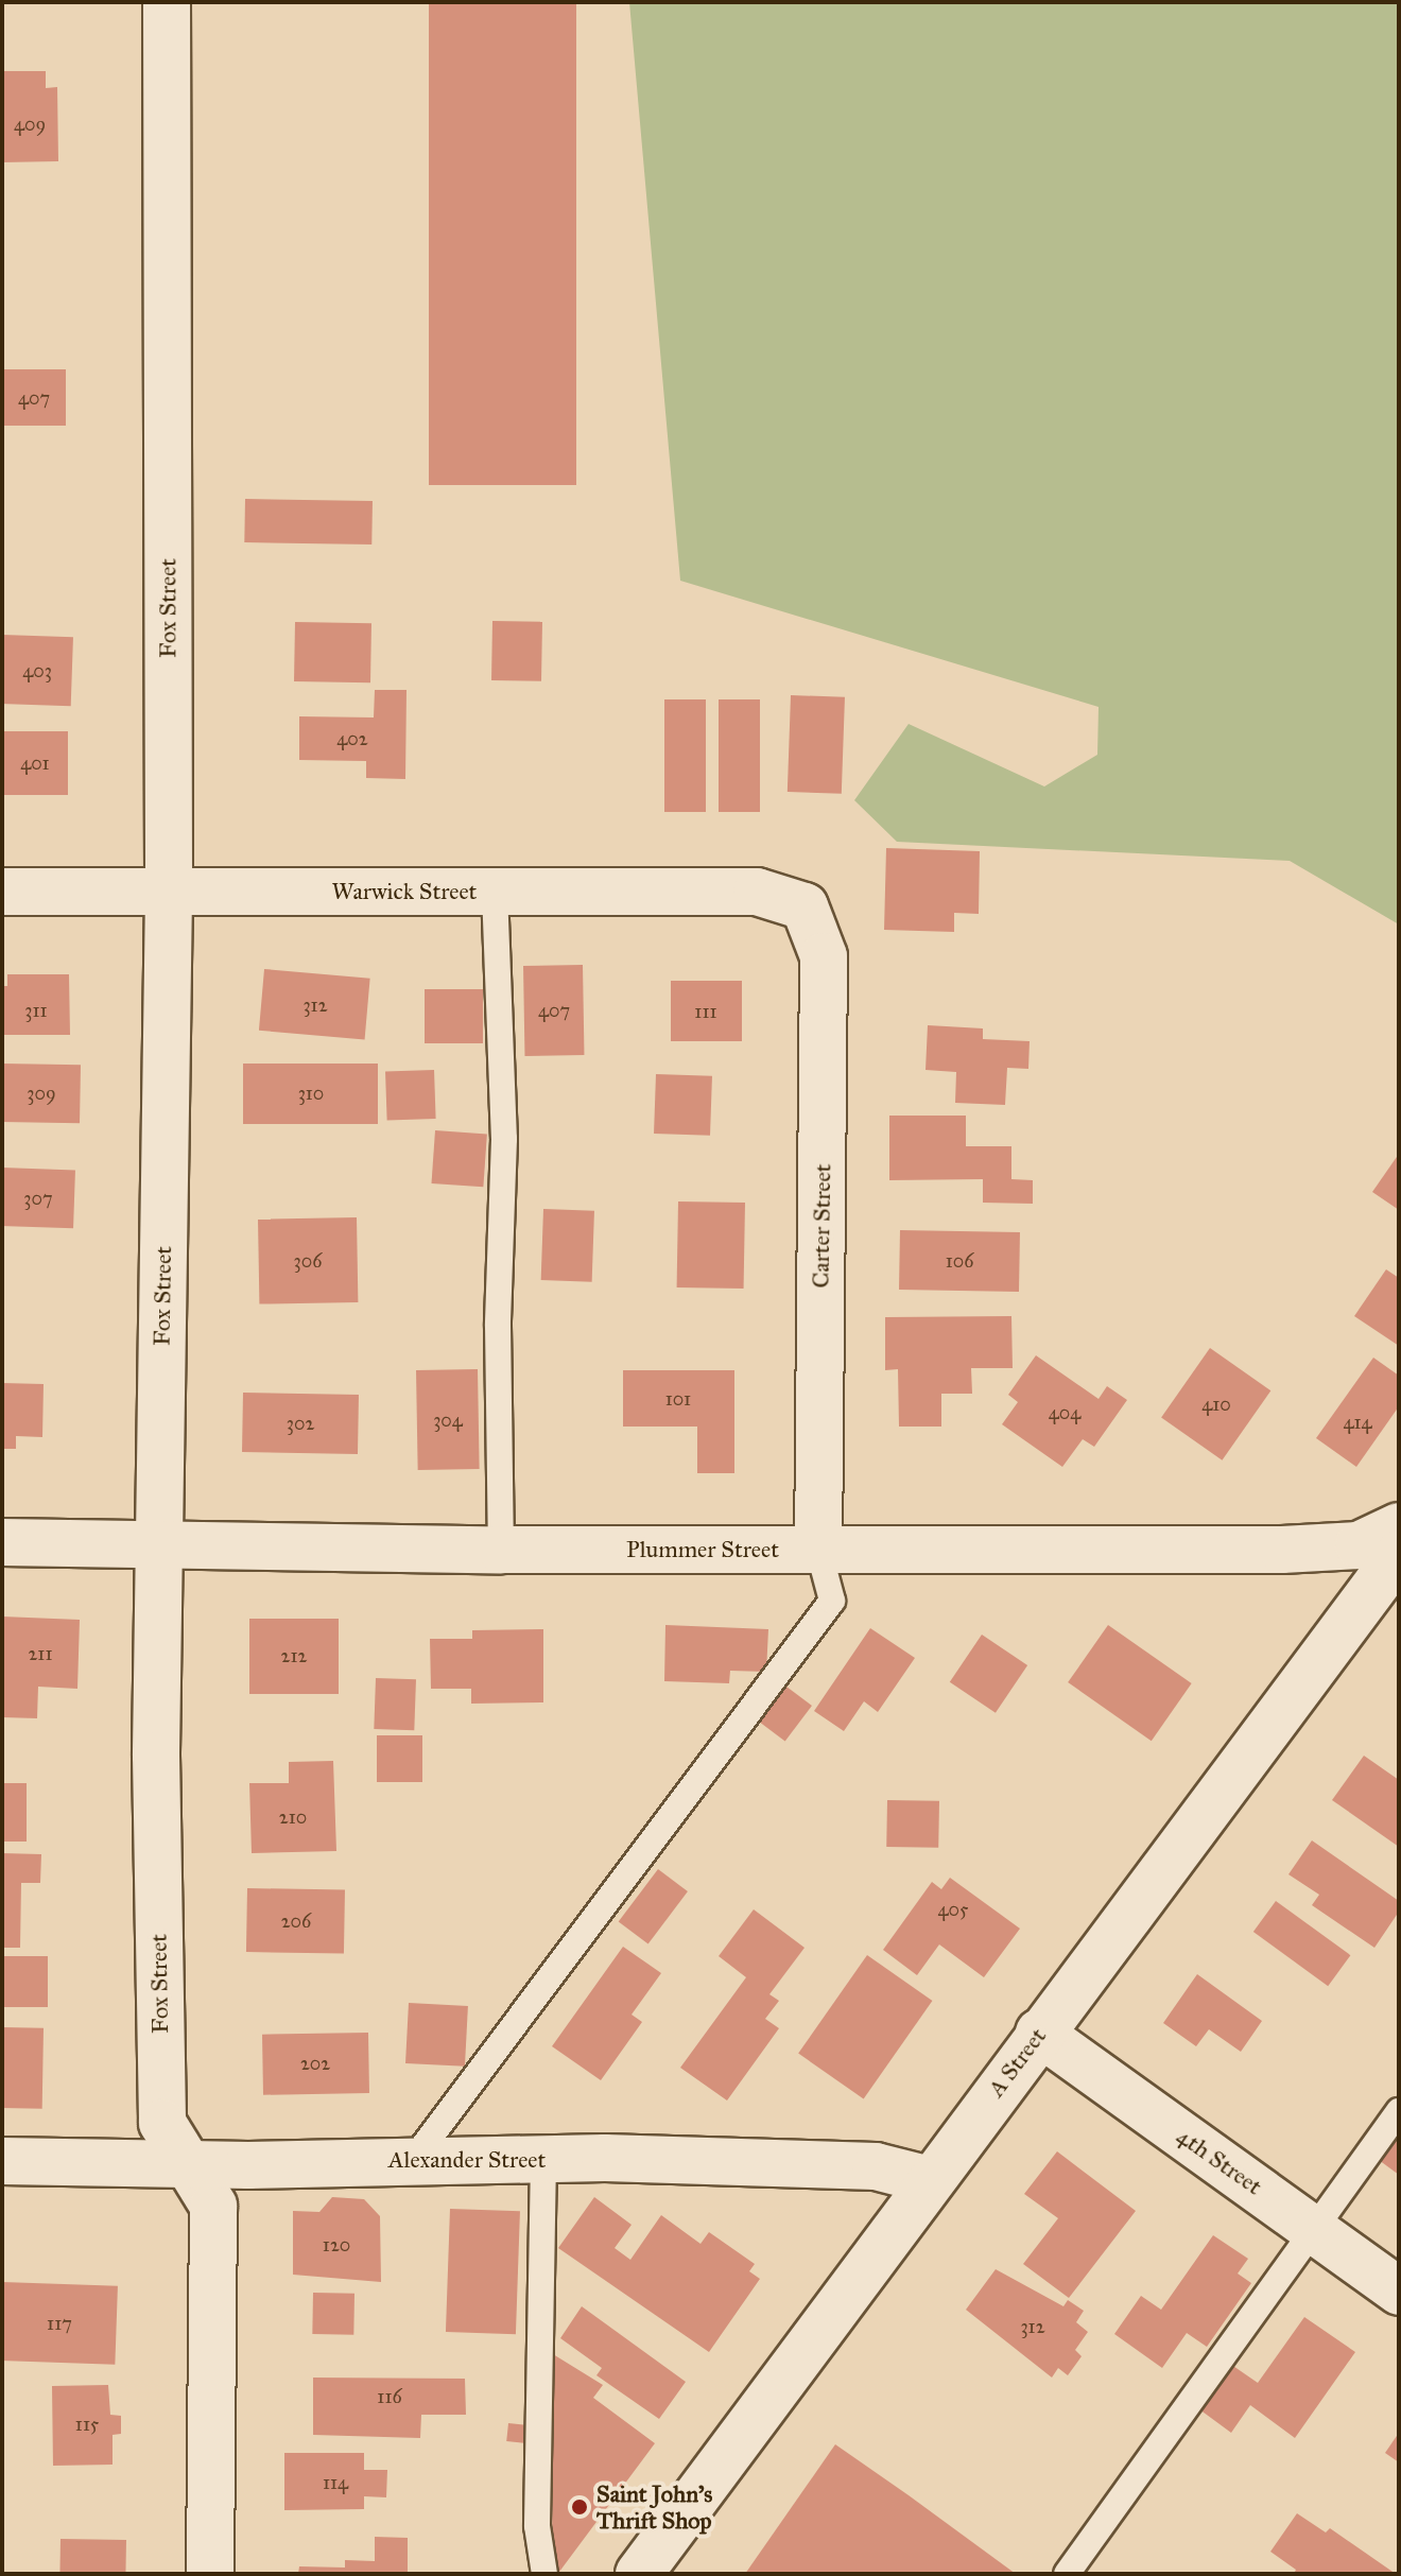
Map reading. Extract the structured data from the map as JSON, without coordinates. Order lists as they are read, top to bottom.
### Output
{
  "streets": {
    "street": [
      "Fox Street",
      "Warwick Street",
      "Carter Street",
      "Plummer Street",
      "A Street",
      "Alexander Street",
      "4th Street"
    ]
  },
  "crossings": [
    ["Fox Street", "Warwick Street"],
    ["Fox Street", "Plummer Street"],
    ["Fox Street", "Alexander Street"],
    ["Warwick Street", "Carter Street"],
    ["Carter Street", "Plummer Street"],
    ["A Street", "Alexander Street"],
    ["A Street", "4th Street"]
  ],
  "places": ["Saint John's Thrift Shop"],
  "house_numbers": [
    "409",
    "407",
    "403",
    "402",
    "401",
    "312",
    "311",
    "407",
    "111",
    "309",
    "310",
    "307",
    "306",
    "106",
    "101",
    "410",
    "404",
    "304",
    "414",
    "302",
    "211",
    "212",
    "210",
    "405",
    "206",
    "202",
    "120",
    "117",
    "312",
    "116",
    "115",
    "114"
  ]
}
